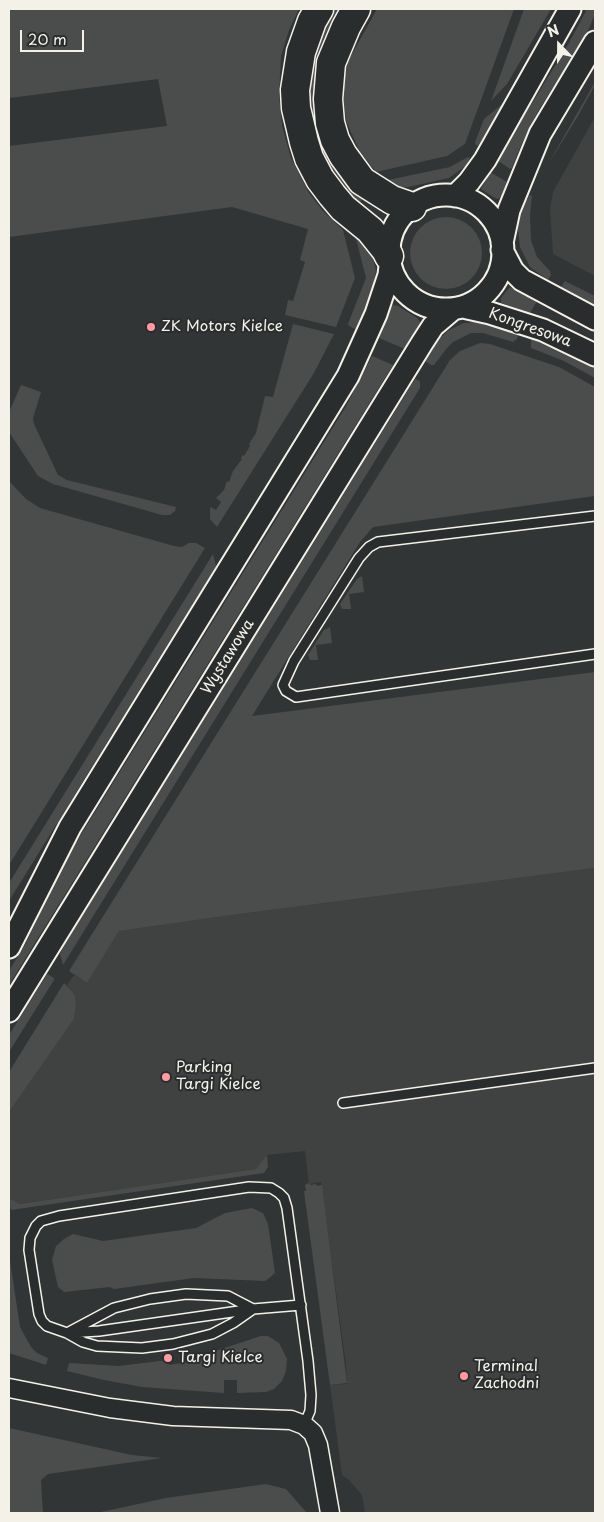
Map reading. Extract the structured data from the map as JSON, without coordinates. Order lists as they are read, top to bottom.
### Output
{
  "streets": {
    "street": ["Kongresowa", "Wystawowa"]
  },
  "crossings": [
    ["Kongresowa", "Wystawowa"]
  ],
  "places": [
    "ZK Motors Kielce",
    "Parking Targi Kielce",
    "Targi Kielce",
    "Terminal Zachodni"
  ],
  "scale_bar": "20 m",
  "north": "top"
}
